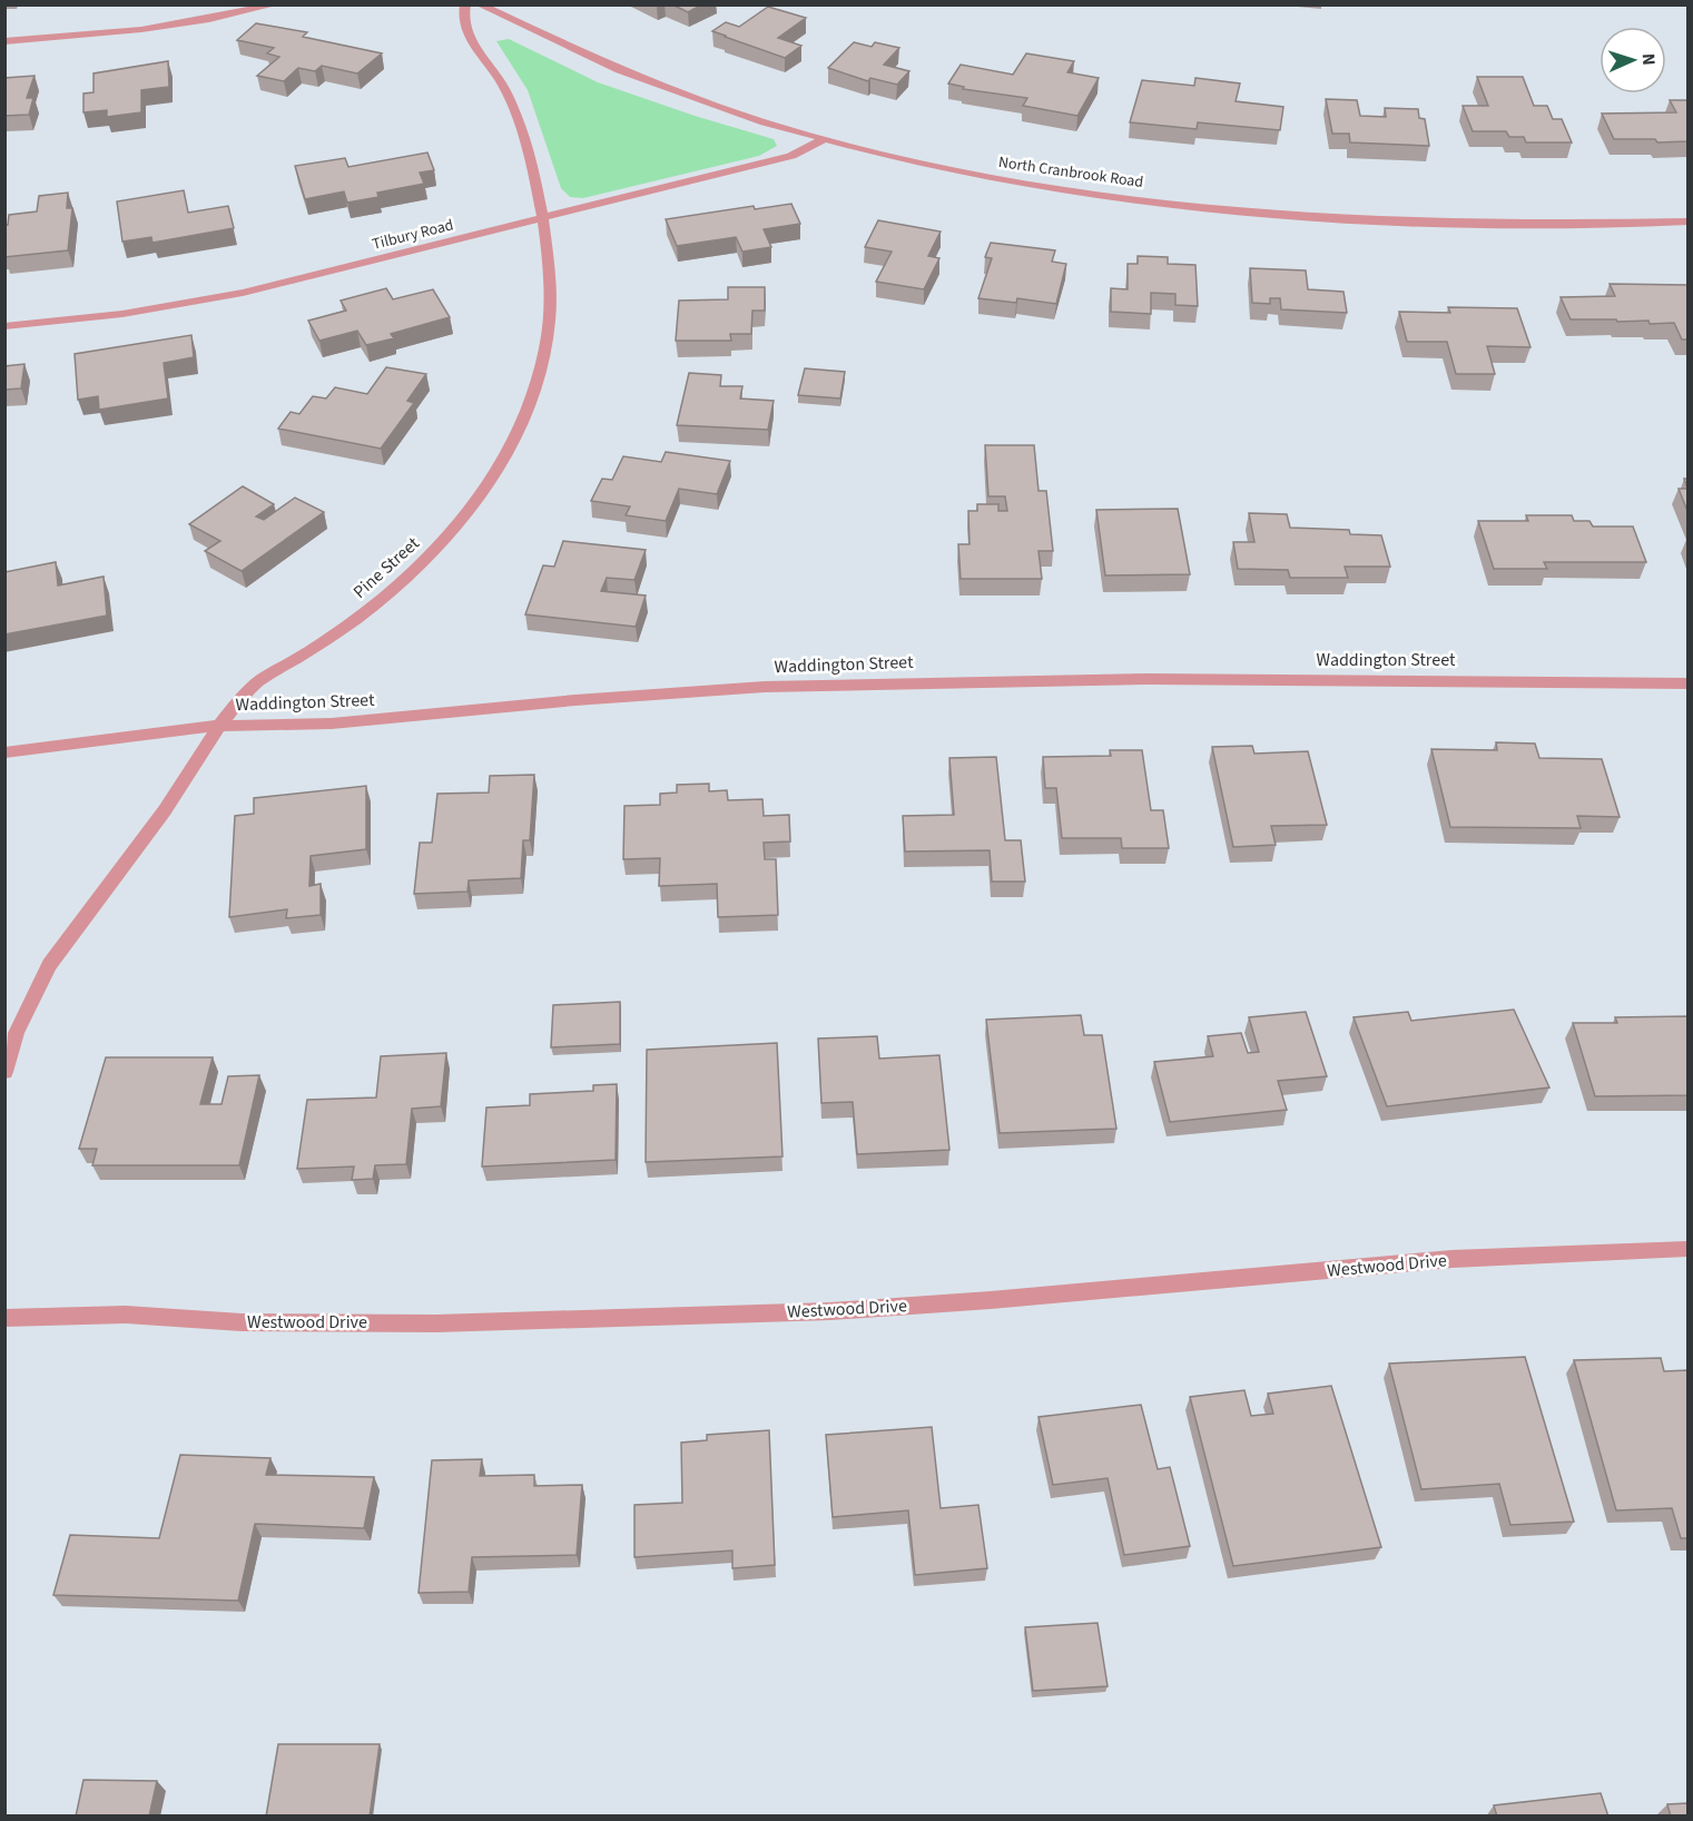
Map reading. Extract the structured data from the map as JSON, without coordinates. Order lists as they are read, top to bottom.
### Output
{
  "streets": {
    "street": [
      "North Cranbrook Road",
      "Tilbury Road",
      "Pine Street",
      "Waddington Street",
      "Westwood Drive"
    ]
  },
  "crossings": [
    ["North Cranbrook Road", "Tilbury Road"],
    ["Tilbury Road", "Pine Street"],
    ["Pine Street", "Waddington Street"]
  ],
  "north": "right"
}
